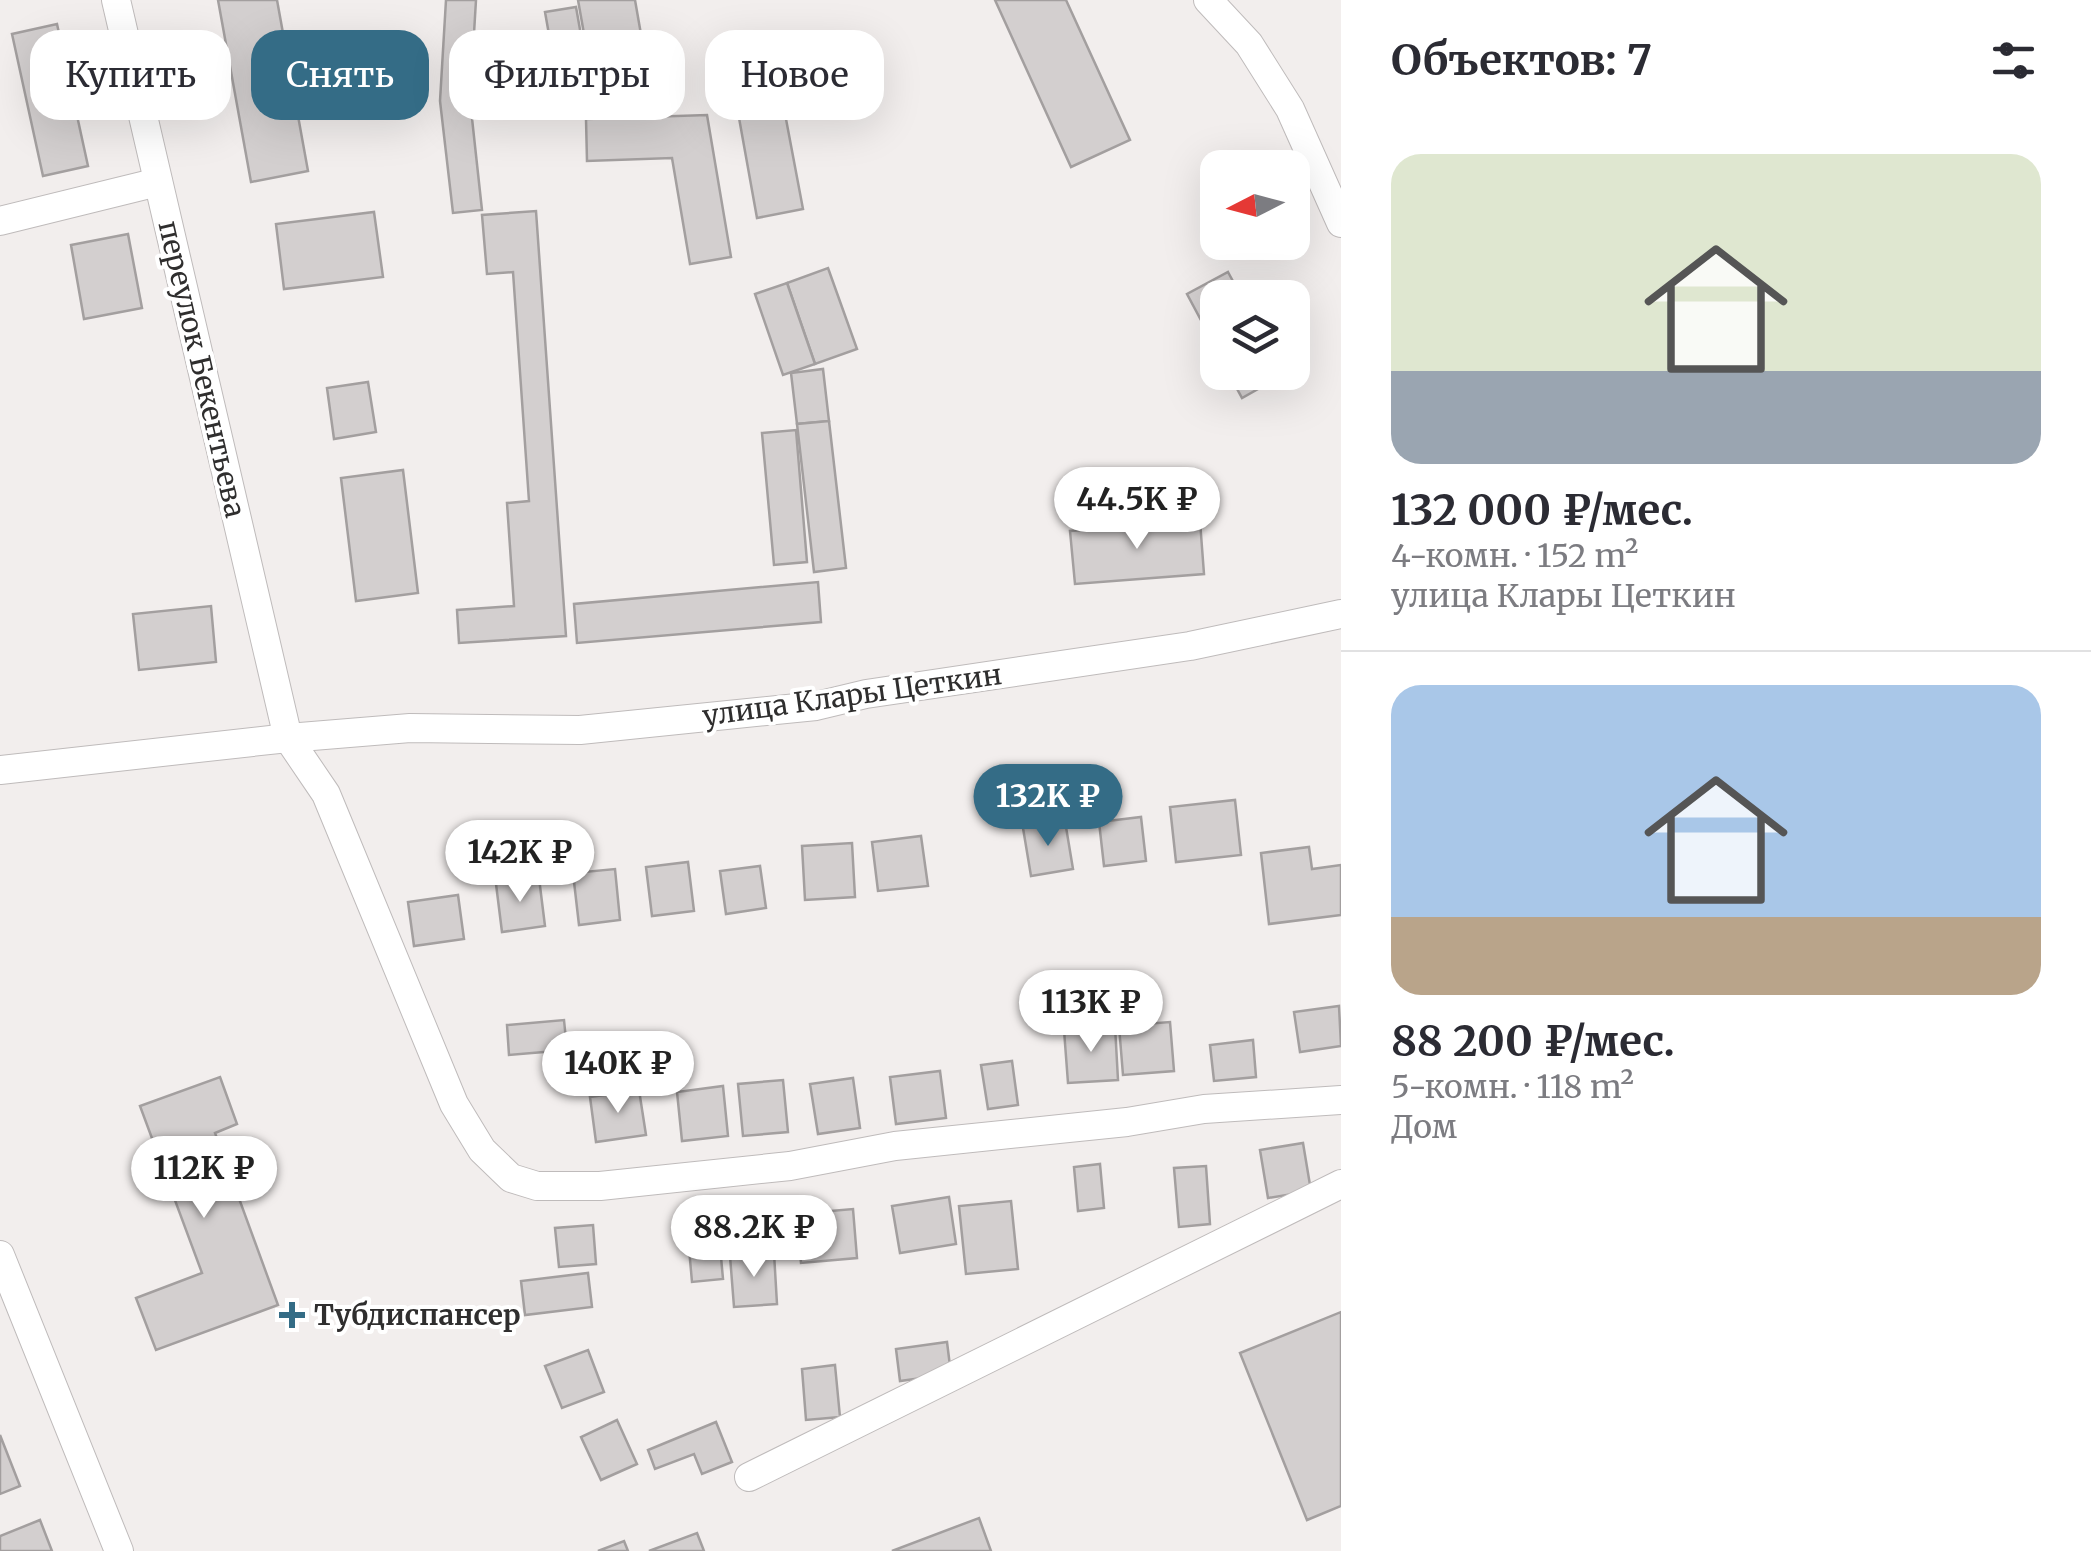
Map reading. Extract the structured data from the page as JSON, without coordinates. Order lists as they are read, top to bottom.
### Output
{
  "streets": {
    "street": ["переулок Бекентьева", "улица Клары Цеткин"]
  },
  "crossings": [
    ["переулок Бекентьева", "улица Клары Цеткин"]
  ],
  "places": {
    "health": ["Тубдиспансер"]
  },
  "north": "left",
  "page": {
    "heading": "Объектов: 7",
    "chip": [
      "Купить",
      "Снять",
      "Фильтры",
      "Новое"
    ],
    "list": [
      {
        "name": "132 000 ₽/мес.",
        "note": "4-комн. · 152 m² · улица Клары Цеткин"
      },
      {
        "name": "88 200 ₽/мес.",
        "note": "5-комн. · 118 m² · Дом"
      }
    ],
    "price": [
      "44.5K ₽",
      "132K ₽",
      "142K ₽",
      "113K ₽",
      "140K ₽",
      "112K ₽",
      "88.2K ₽"
    ]
  }
}
